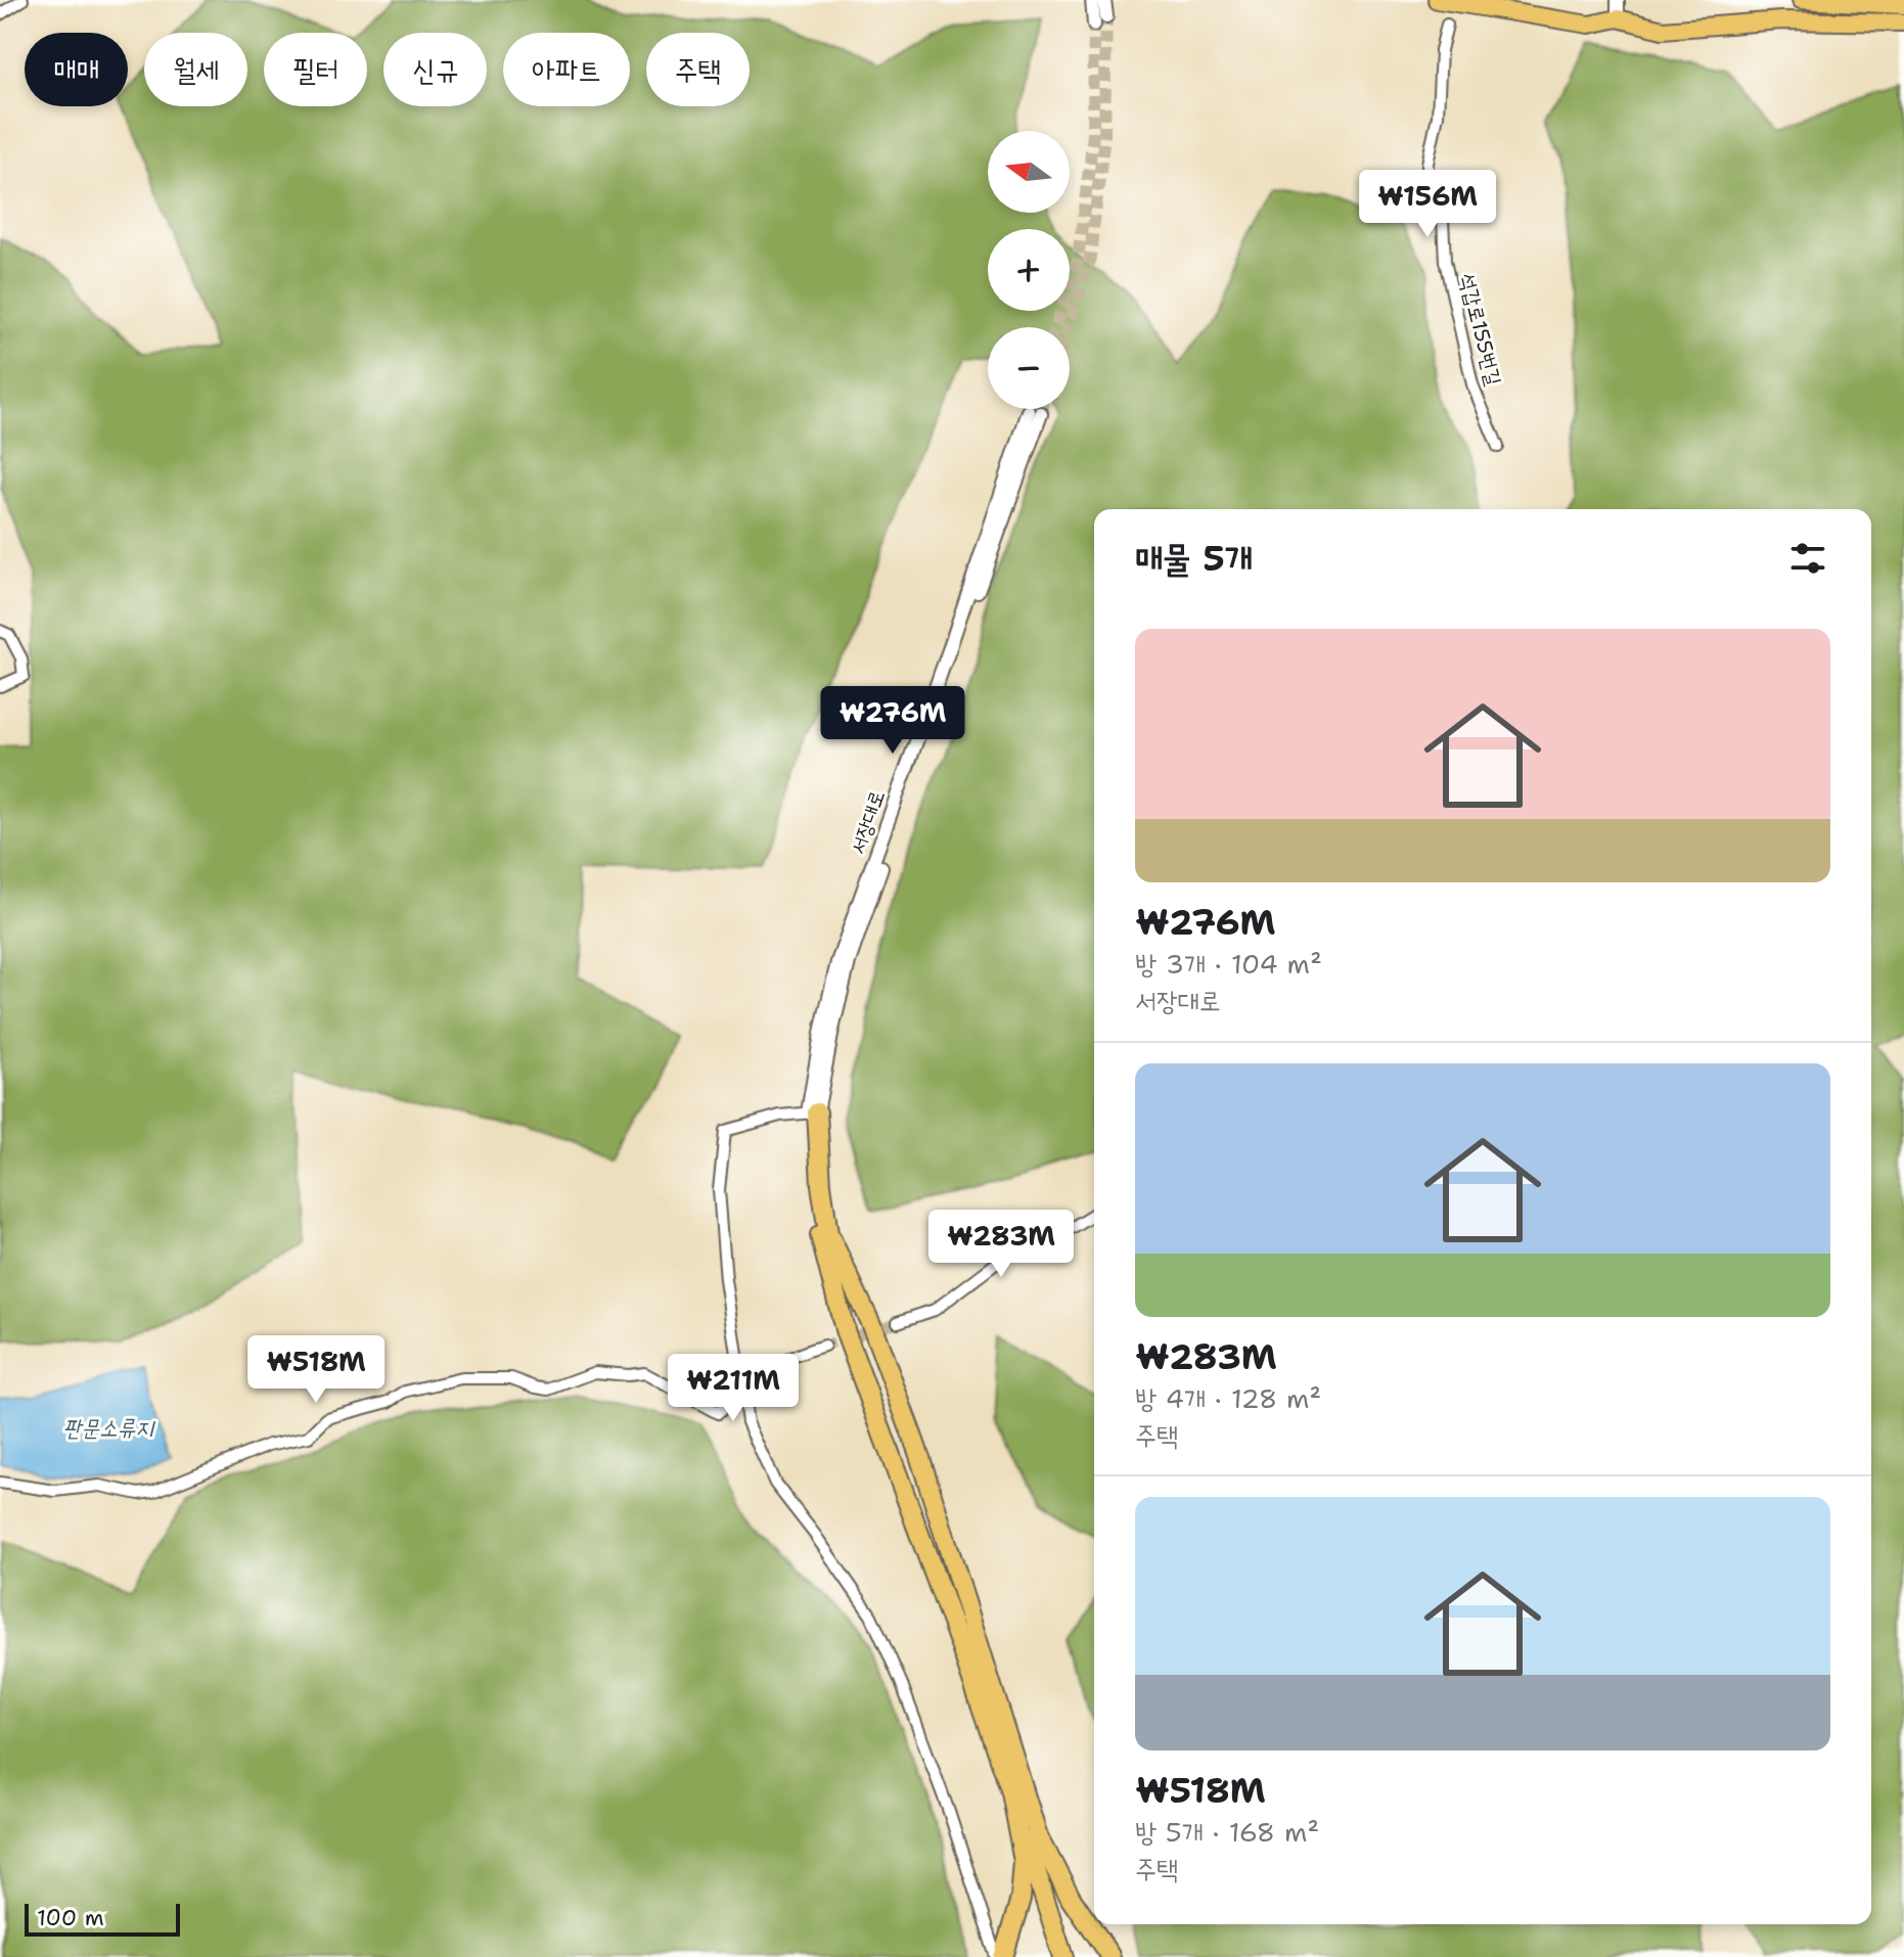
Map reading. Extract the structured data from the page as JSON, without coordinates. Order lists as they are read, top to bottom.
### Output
{
  "streets": {
    "street": ["석갑로155번길", "서장대로"]
  },
  "water": ["판문소류지"],
  "scale_bar": "100 m",
  "north": "left",
  "page": {
    "chip": [
      "매매",
      "월세",
      "필터",
      "신규",
      "아파트",
      "주택"
    ],
    "map_buttons": ["+", "−"],
    "price": [
      "₩156M",
      "₩276M",
      "₩283M",
      "₩518M",
      "₩211M"
    ],
    "heading": "매물 5개",
    "list": [
      {
        "name": "₩276M",
        "note": "방 3개 · 104 m² · 서장대로"
      },
      {
        "name": "₩283M",
        "note": "방 4개 · 128 m² · 주택"
      },
      {
        "name": "₩518M",
        "note": "방 5개 · 168 m² · 주택"
      }
    ],
    "scale": "100 m"
  }
}
